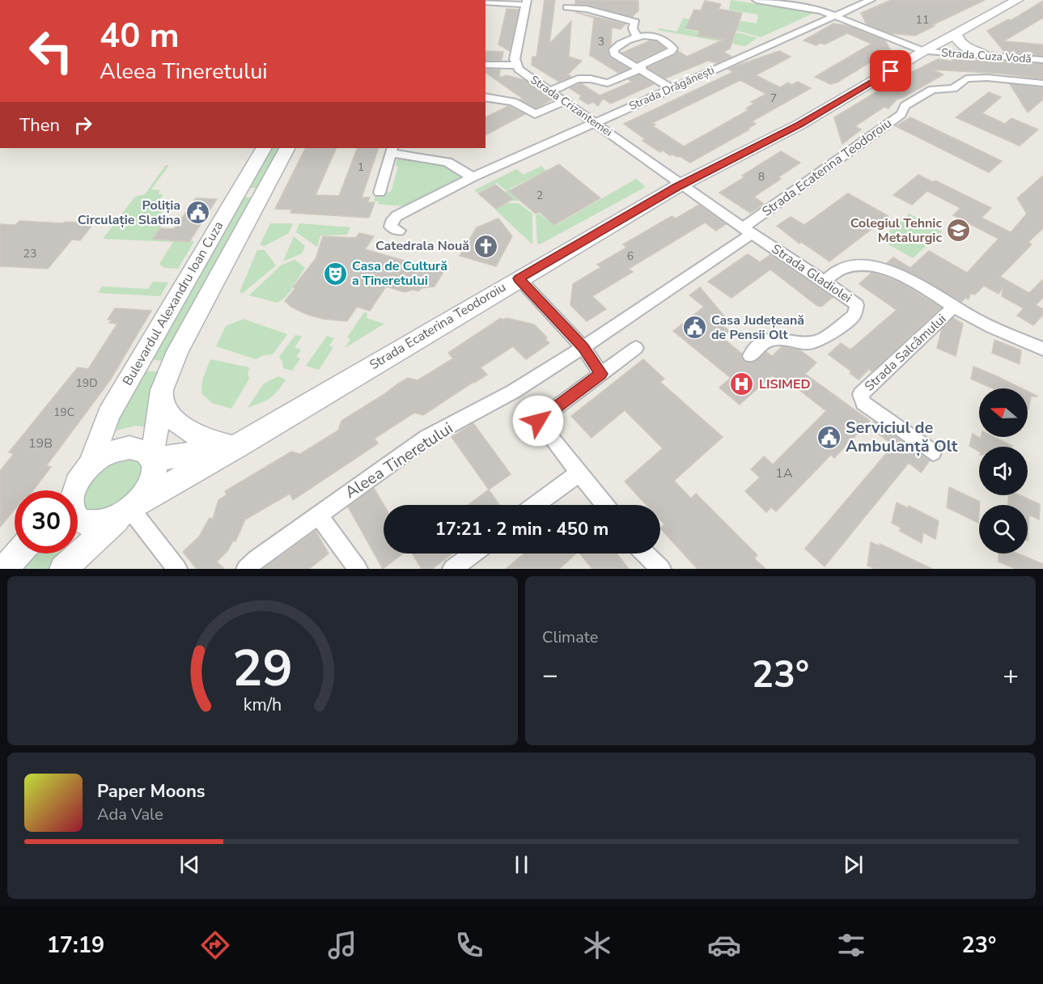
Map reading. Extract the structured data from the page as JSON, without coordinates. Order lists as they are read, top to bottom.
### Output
{
  "streets": {
    "main road": ["Strada Ecaterina Teodoroiu", "Bulevardul Alexandru Ioan Cuza"],
    "street": [
      "Strada Cuza Vodă",
      "Strada Drăgănești",
      "Strada Crizantemei",
      "Strada Gladiolei",
      "Strada Salcâmului",
      "Aleea Tineretului"
    ]
  },
  "crossings": [
    ["Strada Cuza Vodă", "Strada Drăgănești"],
    ["Strada Cuza Vodă", "Strada Ecaterina Teodoroiu"],
    ["Strada Drăgănești", "Strada Crizantemei"],
    ["Strada Crizantemei", "Strada Ecaterina Teodoroiu"],
    ["Strada Crizantemei", "Strada Gladiolei"],
    ["Strada Ecaterina Teodoroiu", "Strada Gladiolei"],
    ["Strada Ecaterina Teodoroiu", "Bulevardul Alexandru Ioan Cuza"],
    ["Strada Ecaterina Teodoroiu", "Aleea Tineretului"],
    ["Strada Gladiolei", "Strada Salcâmului"],
    ["Strada Gladiolei", "Aleea Tineretului"]
  ],
  "places": {
    "public building": ["Poliția Circulație Slatina", "Casa Județeană de Pensii Olt", "Serviciul de Ambulanță Olt"],
    "school or university": ["Colegiul Tehnic Metalurgic"],
    "church": ["Catedrala Nouă"],
    "theatre": ["Casa de Cultură a Tineretului"],
    "hospital": ["LISIMED"]
  },
  "house_numbers": [
    "11",
    "3",
    "7",
    "1",
    "8",
    "2",
    "23",
    "6",
    "19D",
    "19C",
    "19B",
    "1A"
  ],
  "north": "left",
  "page": {
    "turn": ["40 m", "Aleea Tineretului"],
    "then": "Then",
    "limit": "30",
    "trip": "17:21 · 2 min · 450 m",
    "tile": "Climate",
    "heat": ["−", "23°", "+"],
    "song": ["Paper Moons", "Ada Vale"],
    "tabs": ["17:19", "23°"],
    "gauge": ["29", "km/h"]
  }
}
